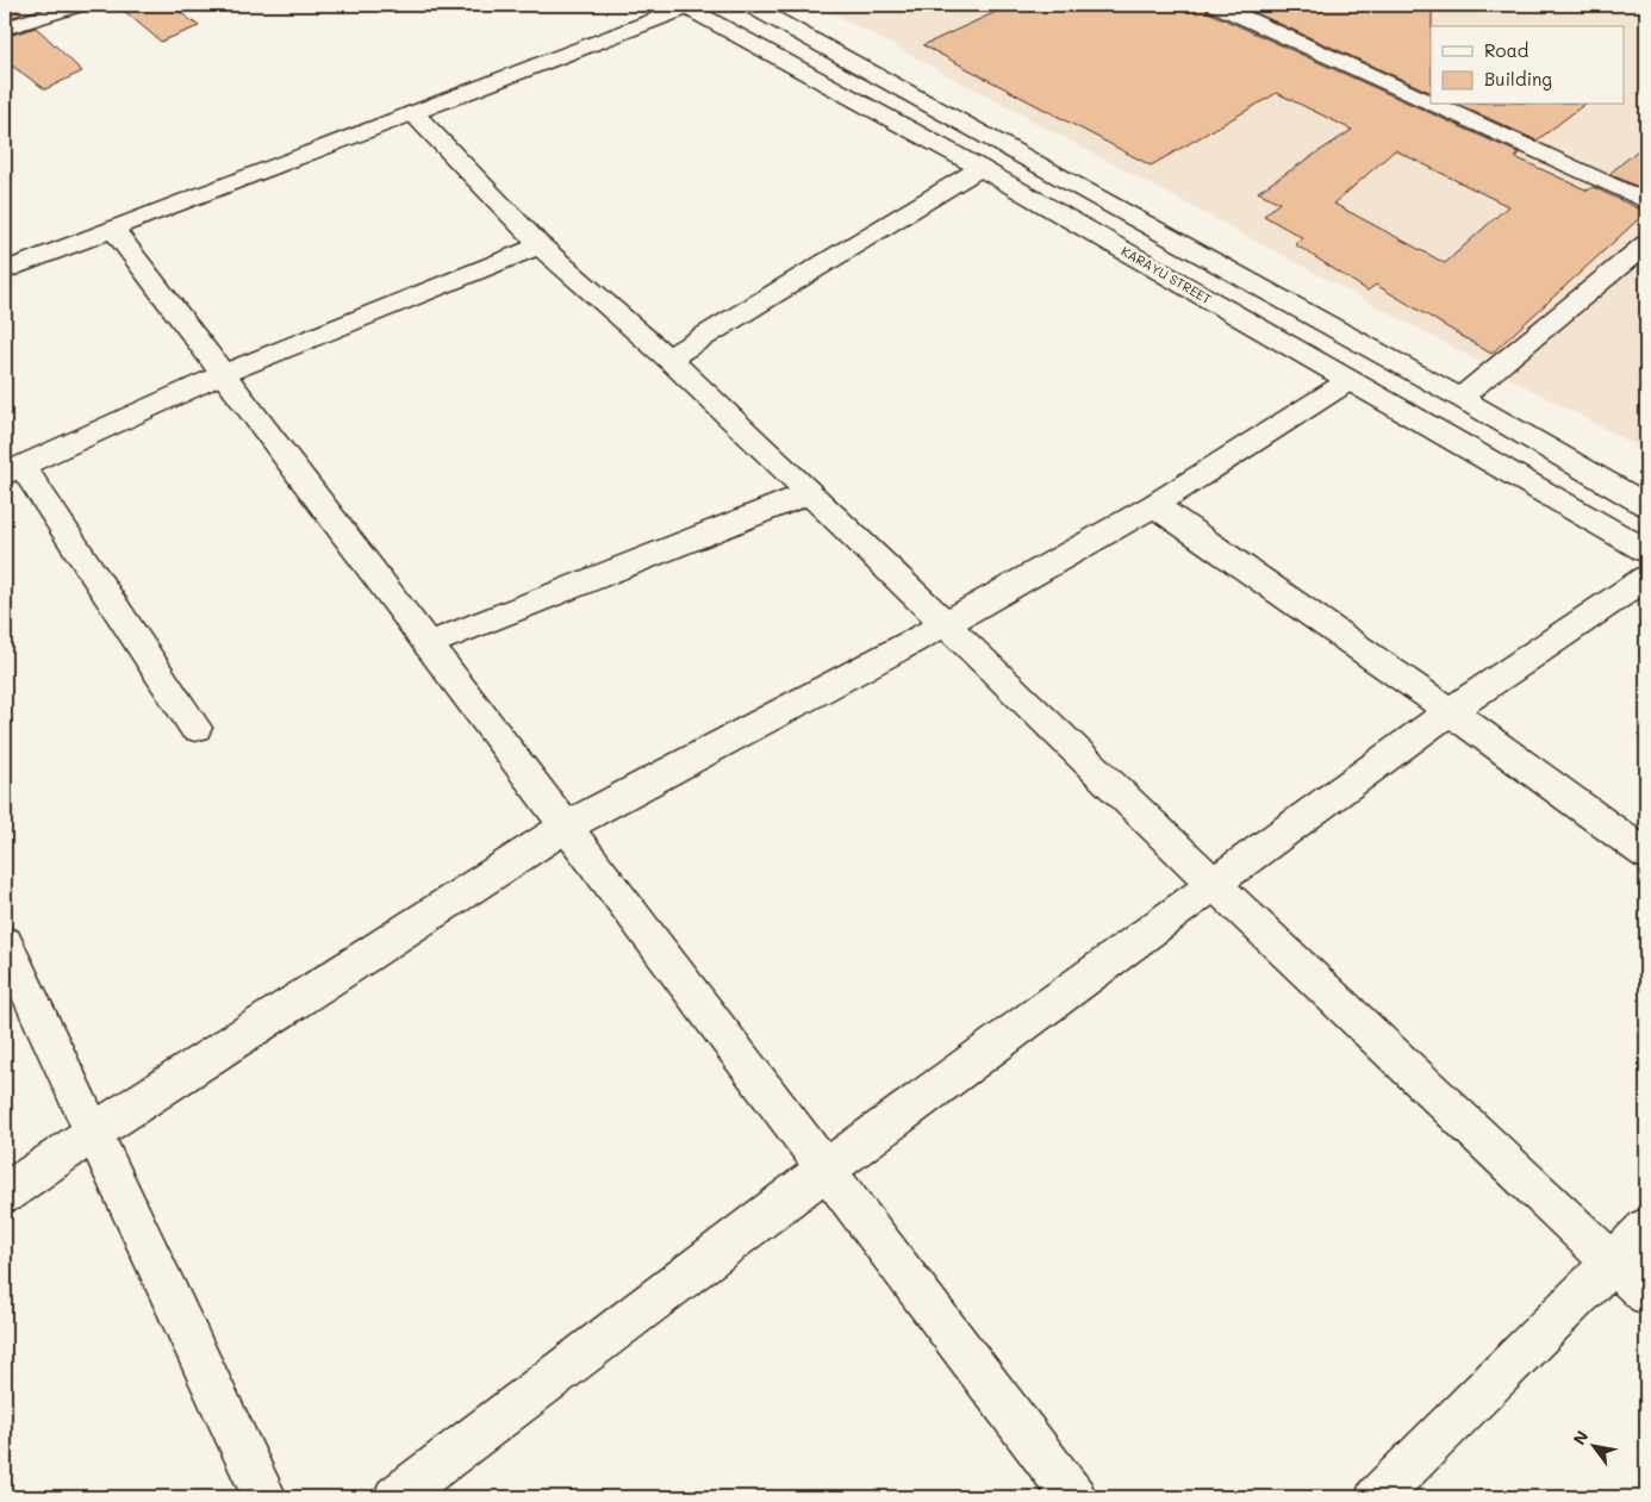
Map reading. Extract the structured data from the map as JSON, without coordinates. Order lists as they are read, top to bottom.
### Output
{
  "streets": {
    "street": ["KARAYU STREET"]
  },
  "legend": ["Road", "Building"],
  "north": "top left"
}
